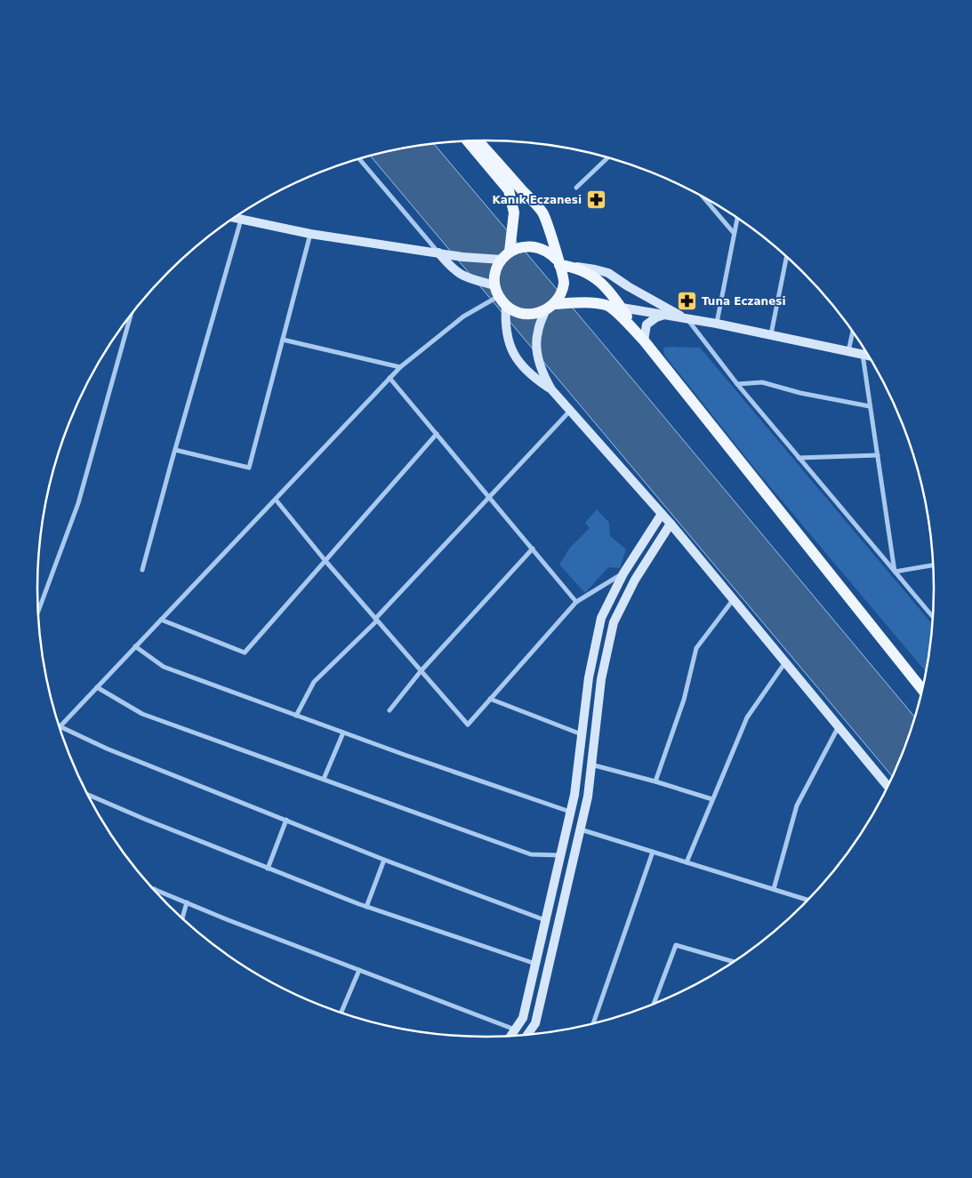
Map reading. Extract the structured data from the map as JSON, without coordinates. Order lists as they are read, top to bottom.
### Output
{
  "places": {
    "pharmacy": ["Kanık Eczanesi", "Tuna Eczanesi"]
  }
}
